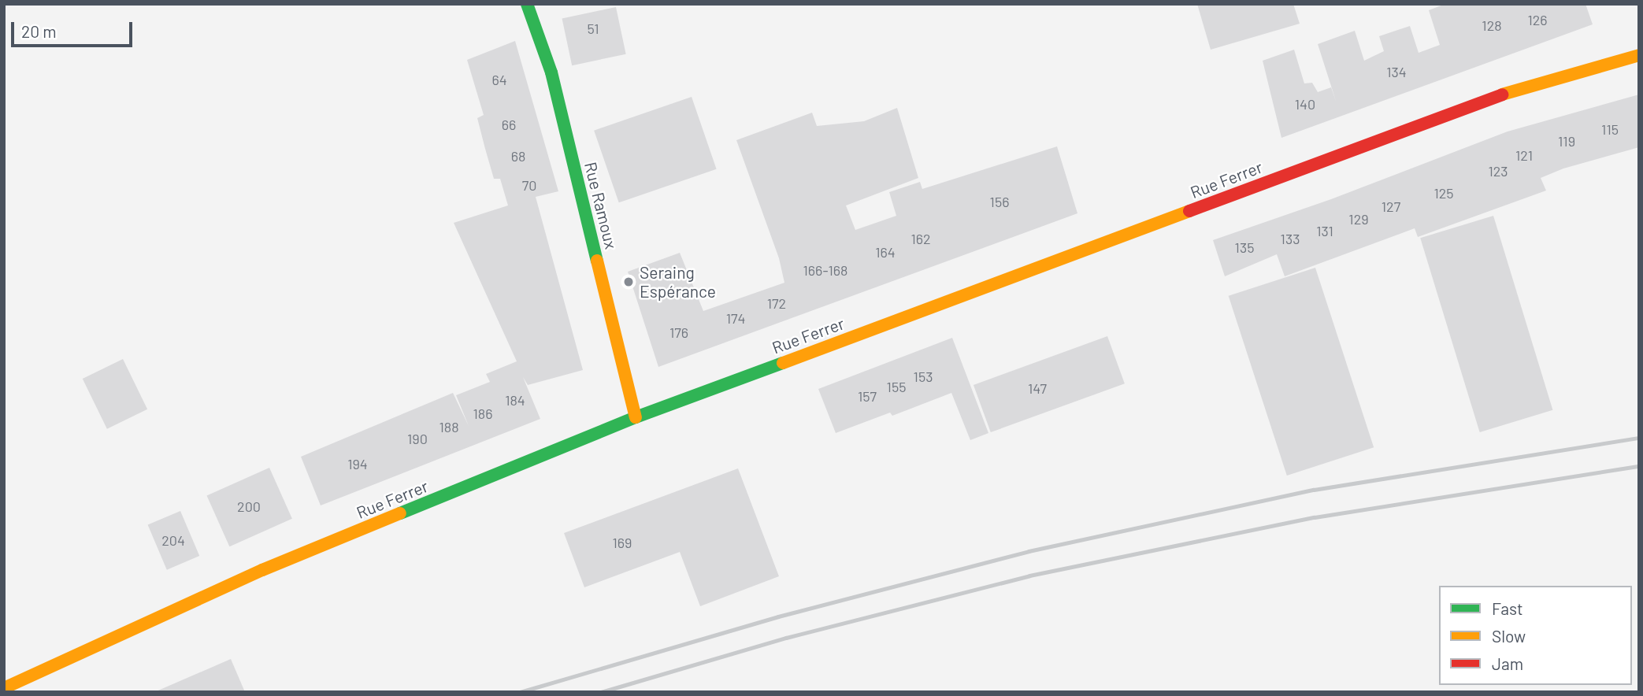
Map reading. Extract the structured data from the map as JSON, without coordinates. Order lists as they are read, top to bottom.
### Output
{
  "streets": {
    "street": ["Rue Ferrer", "Rue Ramoux"]
  },
  "crossings": [
    ["Rue Ferrer", "Rue Ramoux"]
  ],
  "places": ["Seraing Espérance"],
  "house_numbers": [
    "126",
    "128",
    "51",
    "134",
    "64",
    "140",
    "66",
    "115",
    "119",
    "121",
    "68",
    "123",
    "70",
    "125",
    "156",
    "127",
    "129",
    "131",
    "162",
    "133",
    "135",
    "164",
    "166-168",
    "172",
    "174",
    "176",
    "153",
    "155",
    "147",
    "157",
    "184",
    "186",
    "188",
    "190",
    "194",
    "200",
    "204",
    "169"
  ],
  "legend": ["Fast", "Slow", "Jam"],
  "scale_bar": "20 m"
}
